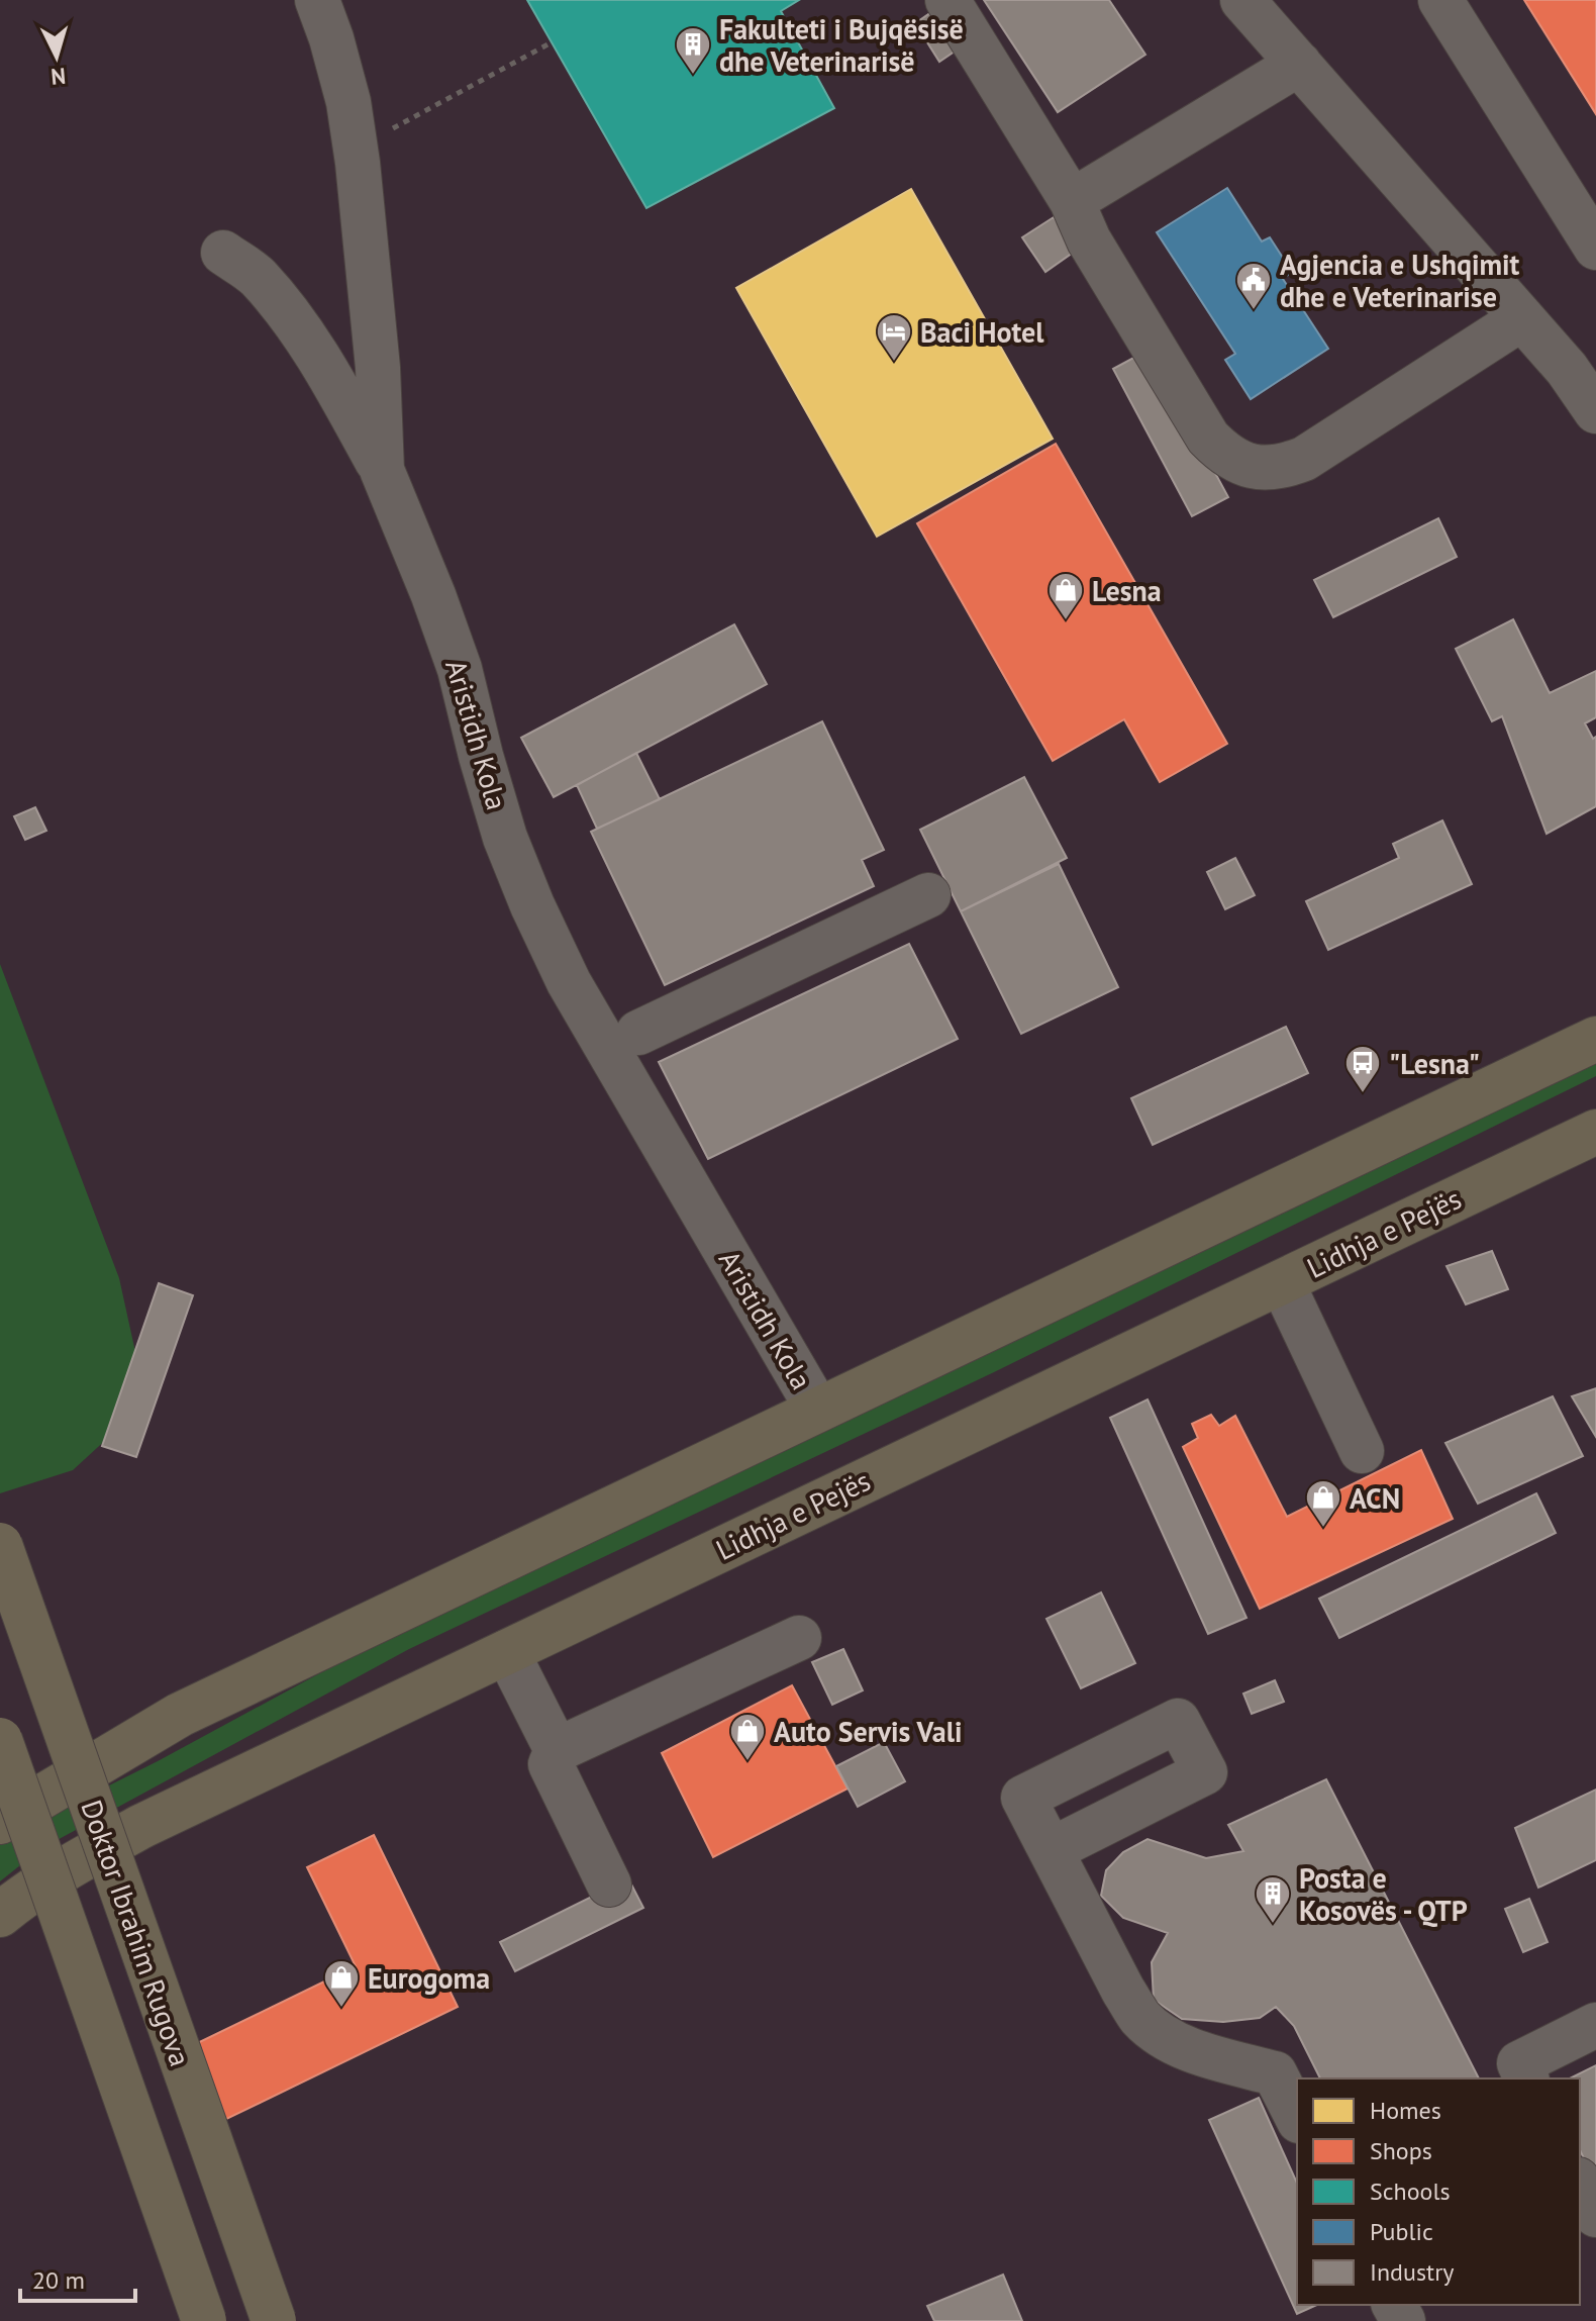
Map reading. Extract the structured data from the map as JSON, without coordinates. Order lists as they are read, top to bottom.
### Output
{
  "streets": {
    "highway": ["Lidhja e Pejës", "Doktor Ibrahim Rugova"],
    "street": ["Aristidh Kola"]
  },
  "places": {
    "building": ["Fakulteti i Bujqësisë dhe Veterinarisë", "Posta e Kosovës - QTP"],
    "public building": ["Agjencia e Ushqimit dhe e Veterinarise"],
    "hotel": ["Baci Hotel"],
    "shop": [
      "Lesna",
      "ACN",
      "Auto Servis Vali",
      "Eurogoma"
    ],
    "bus stop": ["\"Lesna\""]
  },
  "legend": [
    "Homes",
    "Shops",
    "Schools",
    "Public",
    "Industry"
  ],
  "scale_bar": "20 m",
  "north": "bottom"
}
